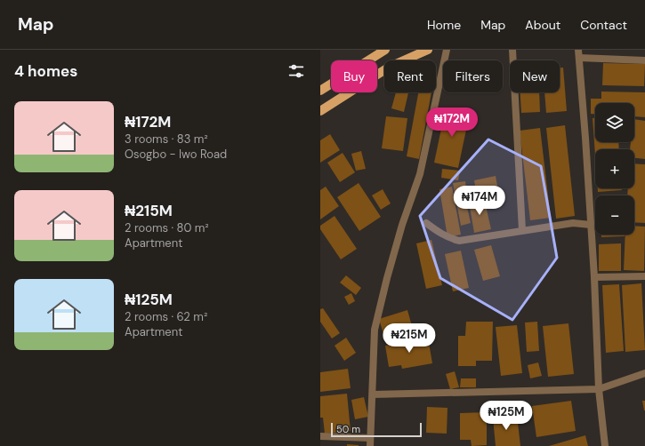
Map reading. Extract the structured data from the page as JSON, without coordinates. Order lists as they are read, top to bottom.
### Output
{
  "scale_bar": "50 m",
  "page": {
    "header": "Map",
    "nav": [
      "Home",
      "Map",
      "About",
      "Contact"
    ],
    "heading": "4 homes",
    "chip": [
      "Buy",
      "Rent",
      "Filters",
      "New"
    ],
    "list": [
      {
        "name": "₦172M",
        "note": "3 rooms · 83 m² · Osogbo - Iwo Road"
      },
      {
        "name": "₦215M",
        "note": "2 rooms · 80 m² · Apartment"
      },
      {
        "name": "₦125M",
        "note": "2 rooms · 62 m² · Apartment"
      }
    ],
    "map_buttons": ["+", "−"],
    "price": [
      "₦172M",
      "₦174M",
      "₦215M",
      "₦125M"
    ],
    "scale": "50 m"
  }
}
